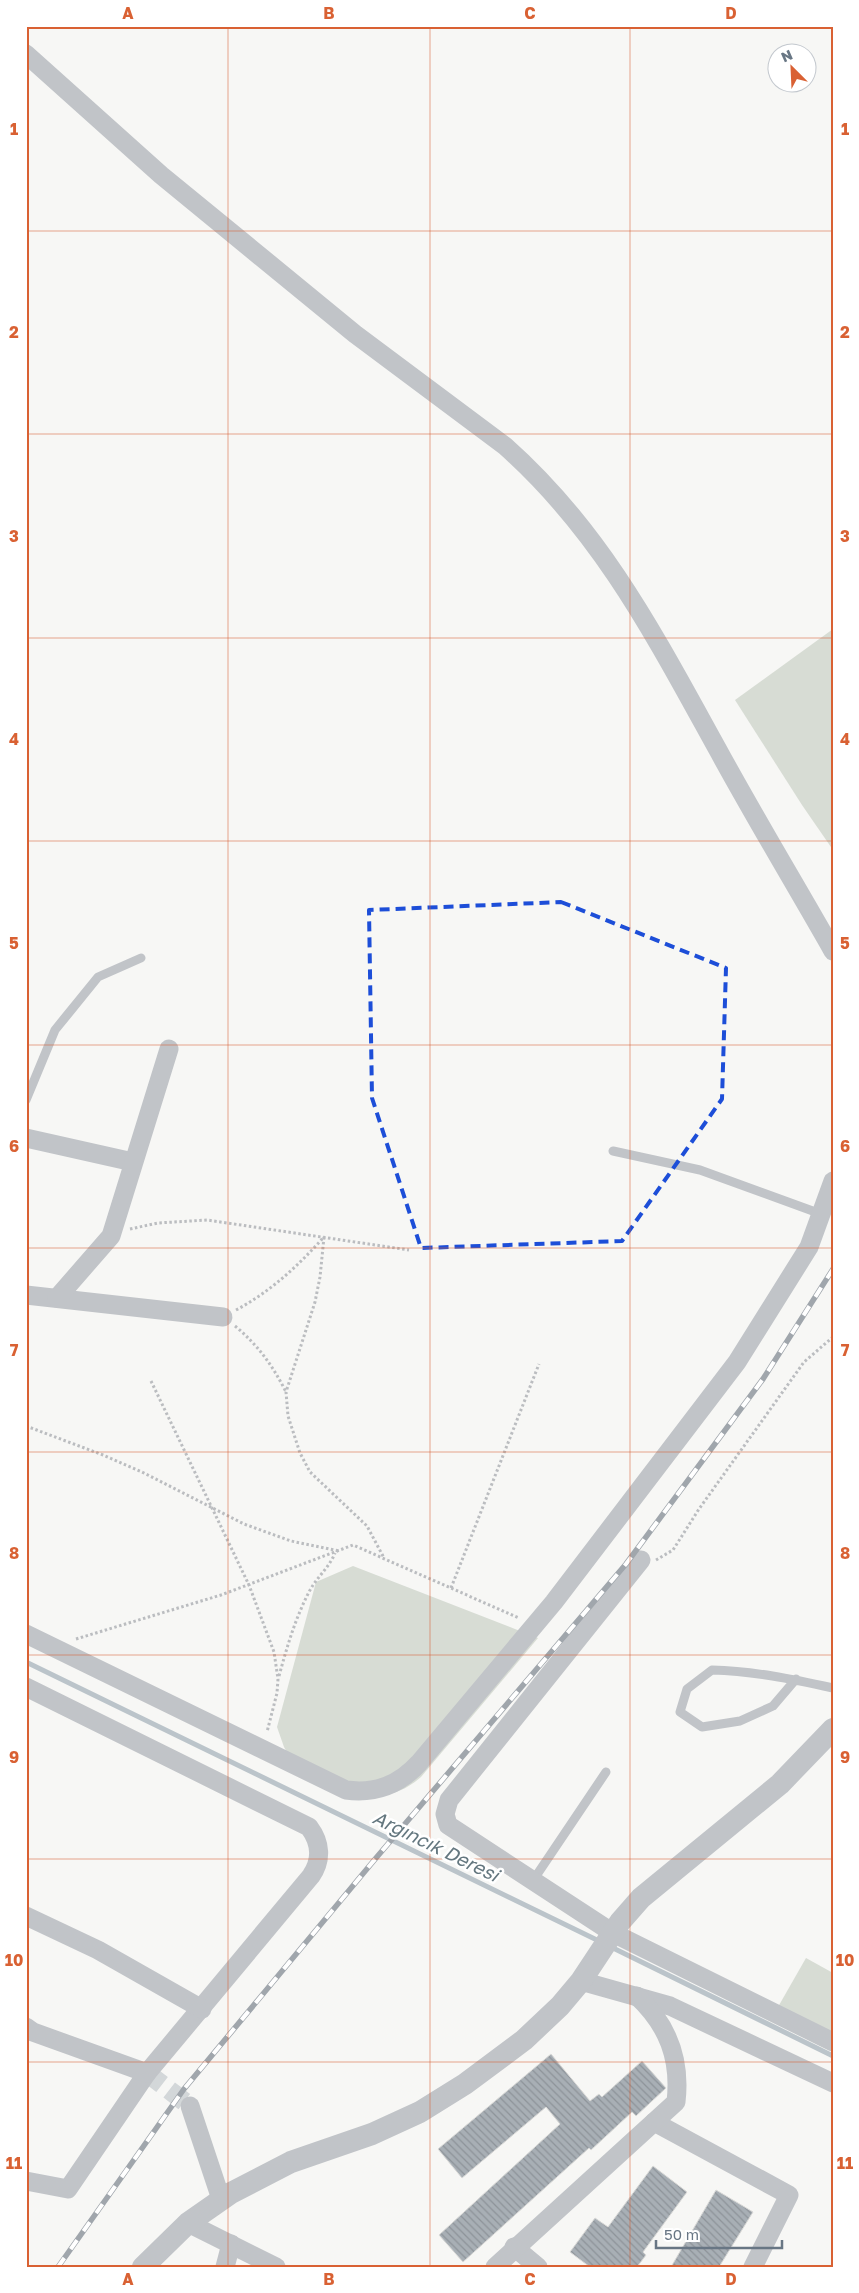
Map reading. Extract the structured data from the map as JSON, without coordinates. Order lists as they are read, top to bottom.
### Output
{
  "water": ["Argıncık Deresi"],
  "scale_bar": "50 m",
  "north": "top left",
  "grid": {
    "columns": [
      "A",
      "B",
      "C",
      "D"
    ],
    "rows": [
      "1",
      "2",
      "3",
      "4",
      "5",
      "6",
      "7",
      "8",
      "9",
      "10",
      "11"
    ]
  }
}
